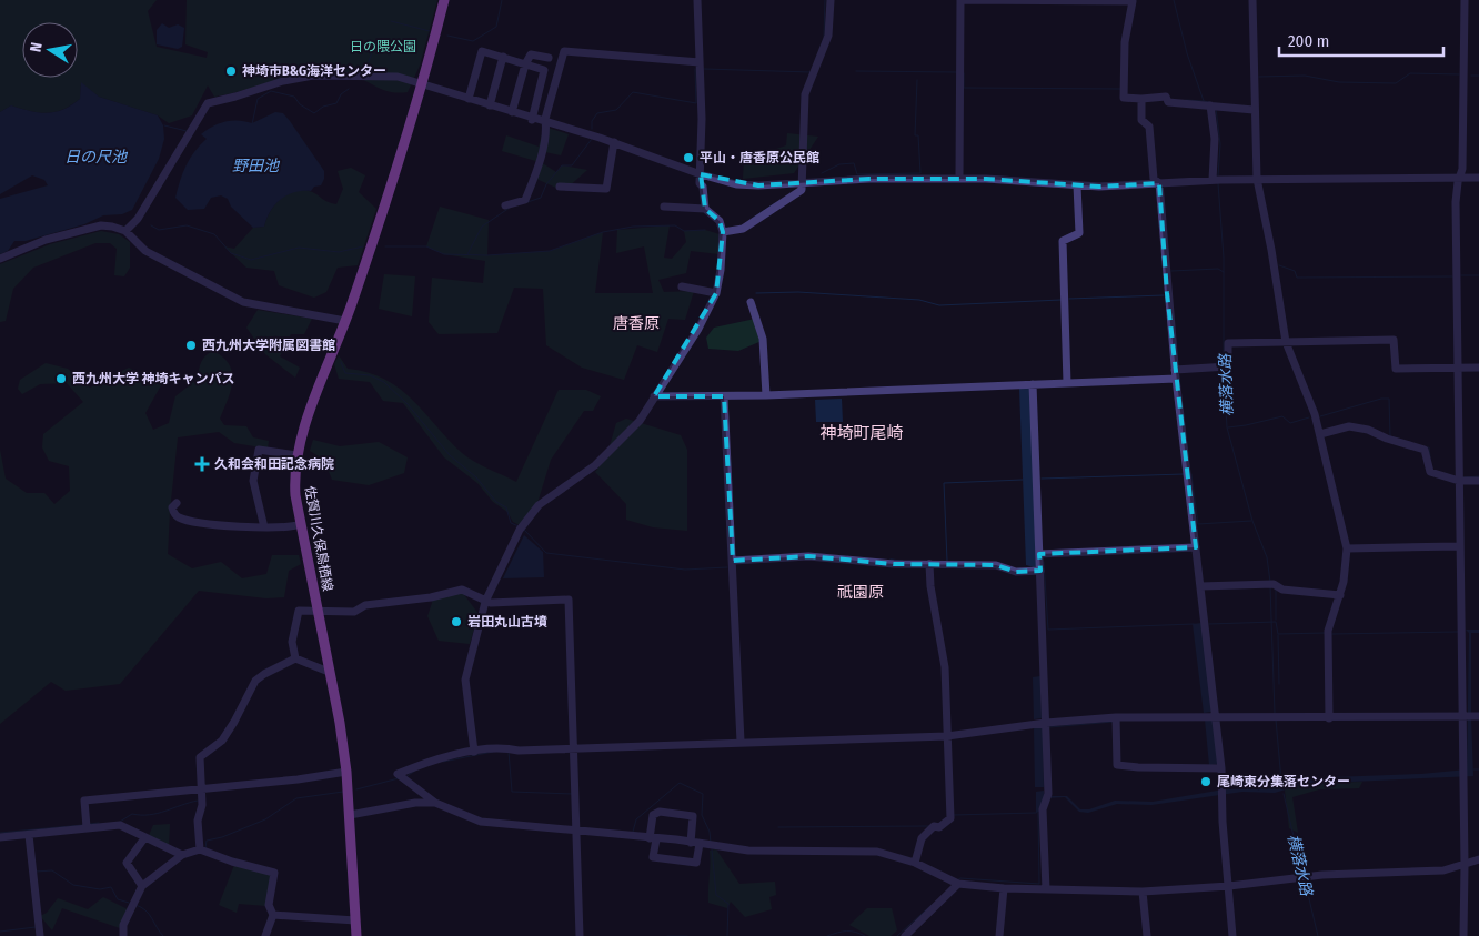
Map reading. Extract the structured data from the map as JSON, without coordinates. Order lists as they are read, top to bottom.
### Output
{
  "streets": {
    "main road": ["佐賀川久保鳥栖線"]
  },
  "districts": ["唐香原", "神埼町尾崎", "祇園原"],
  "water": ["日の尺池", "野田池", "横落水路"],
  "parks": ["日の隈公園"],
  "places": {
    "other": [
      "神埼市B&G海洋センター",
      "平山・唐香原公民館",
      "西九州大学附属図書館",
      "西九州大学 神埼キャンパス",
      "岩田丸山古墳",
      "尾崎東分集落センター"
    ],
    "health": ["久和会和田記念病院"]
  },
  "scale_bar": "200 m",
  "north": "left"
}
